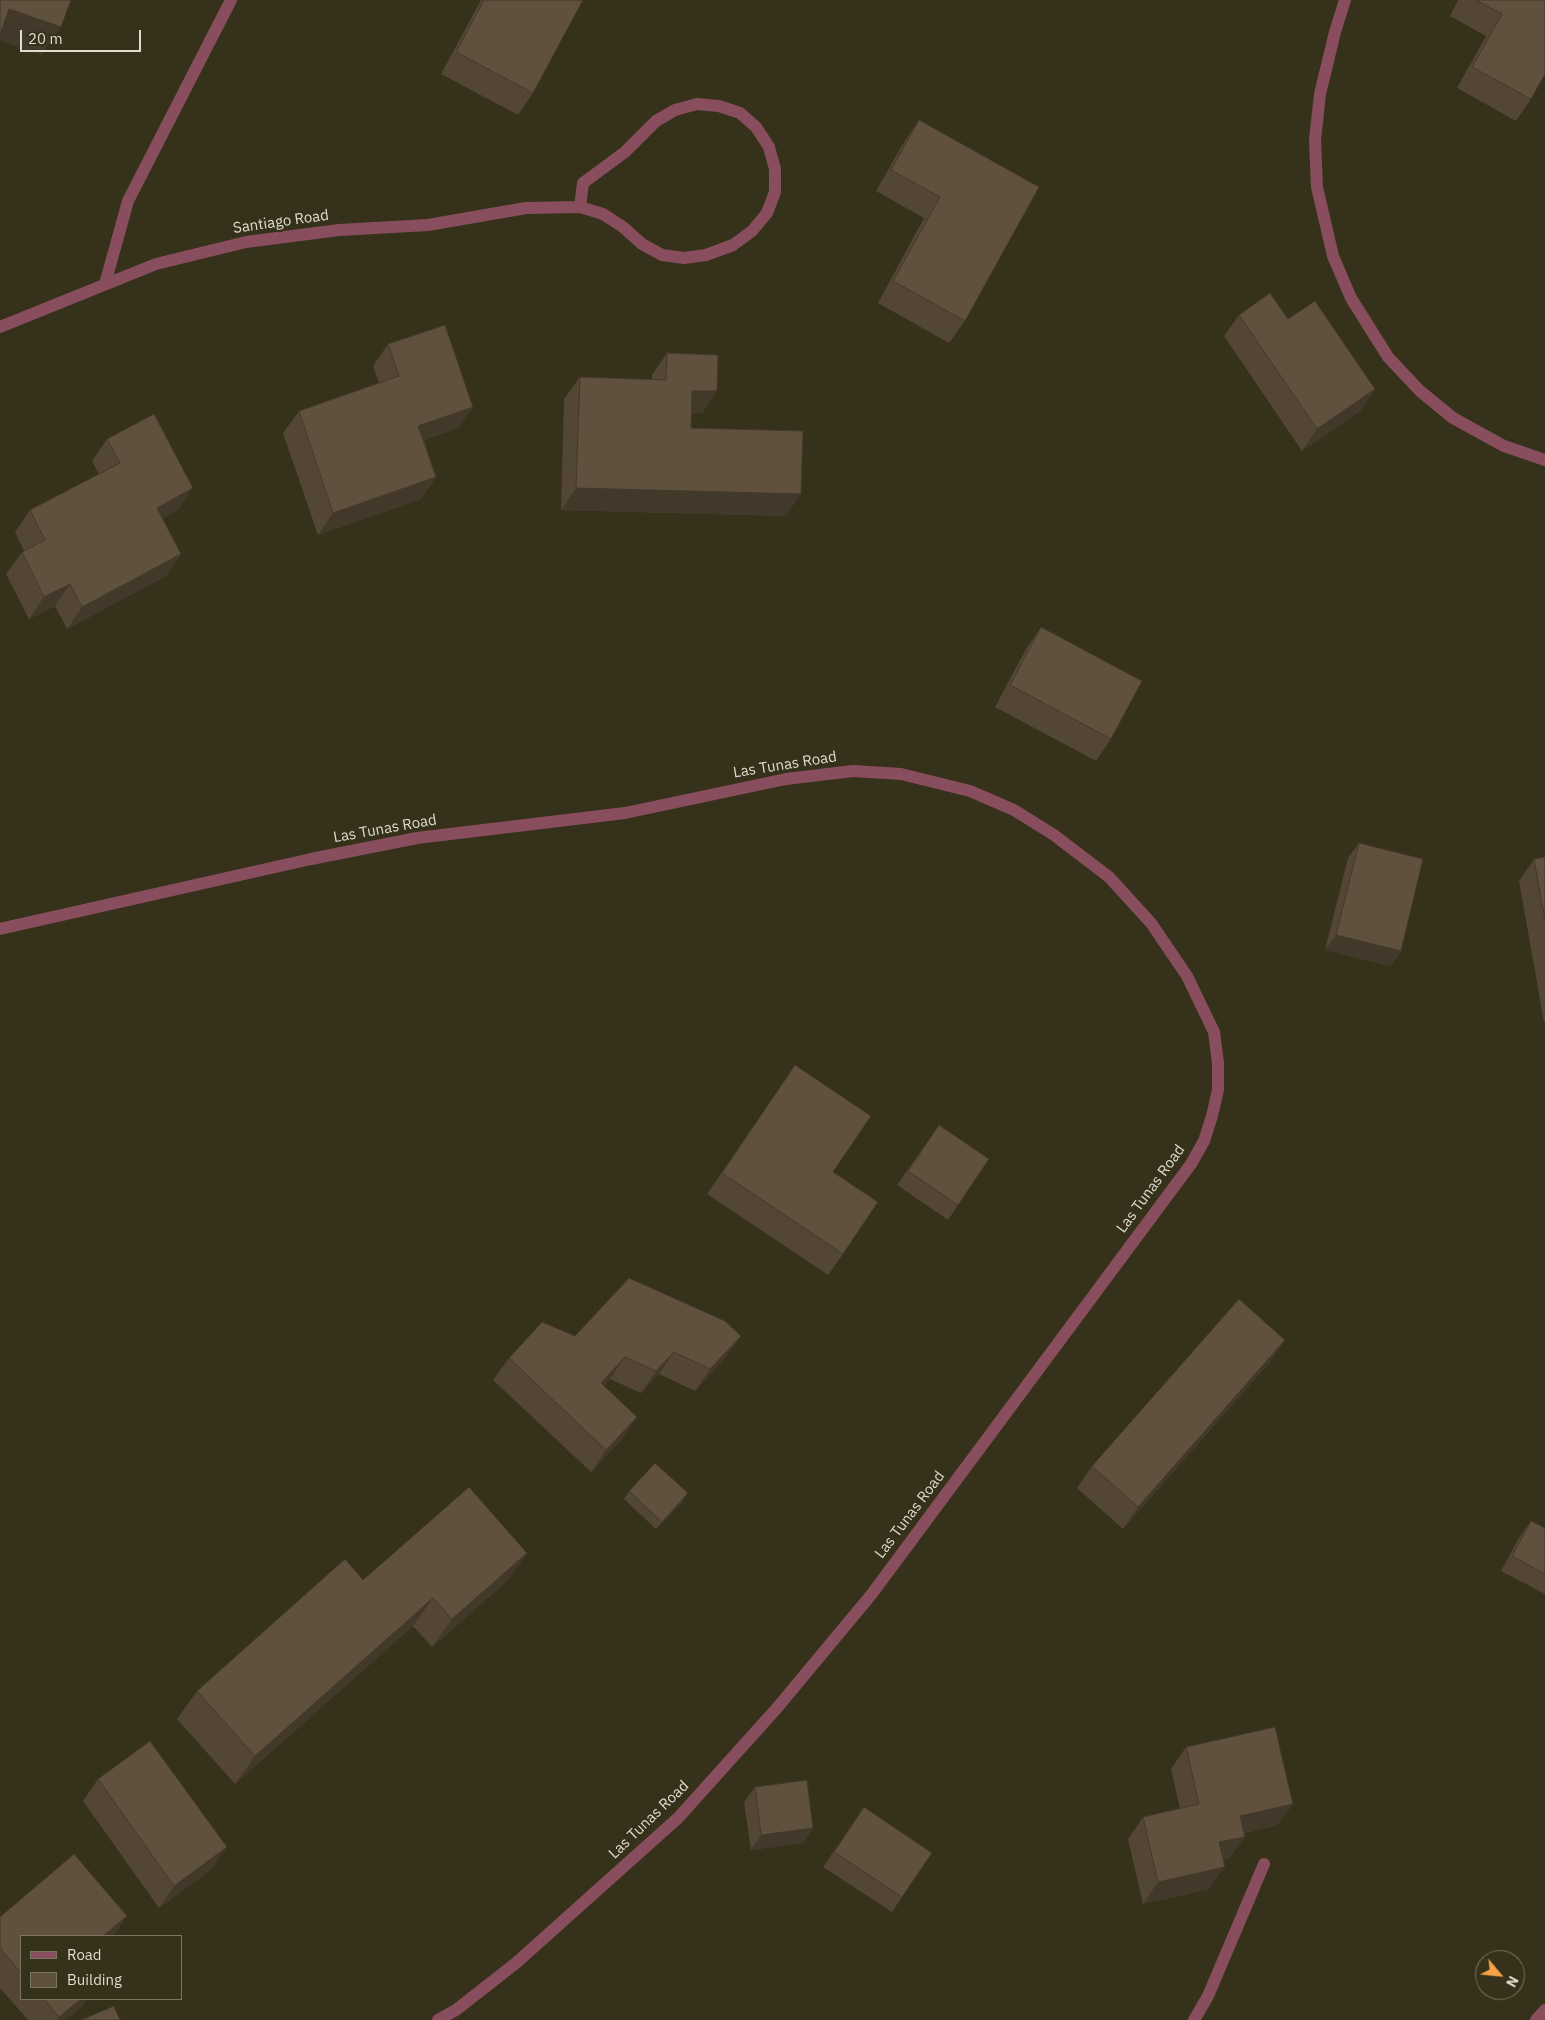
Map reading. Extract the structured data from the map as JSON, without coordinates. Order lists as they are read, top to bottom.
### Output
{
  "streets": {
    "street": ["Santiago Road", "Las Tunas Road"]
  },
  "legend": ["Road", "Building"],
  "scale_bar": "20 m",
  "north": "bottom right"
}
